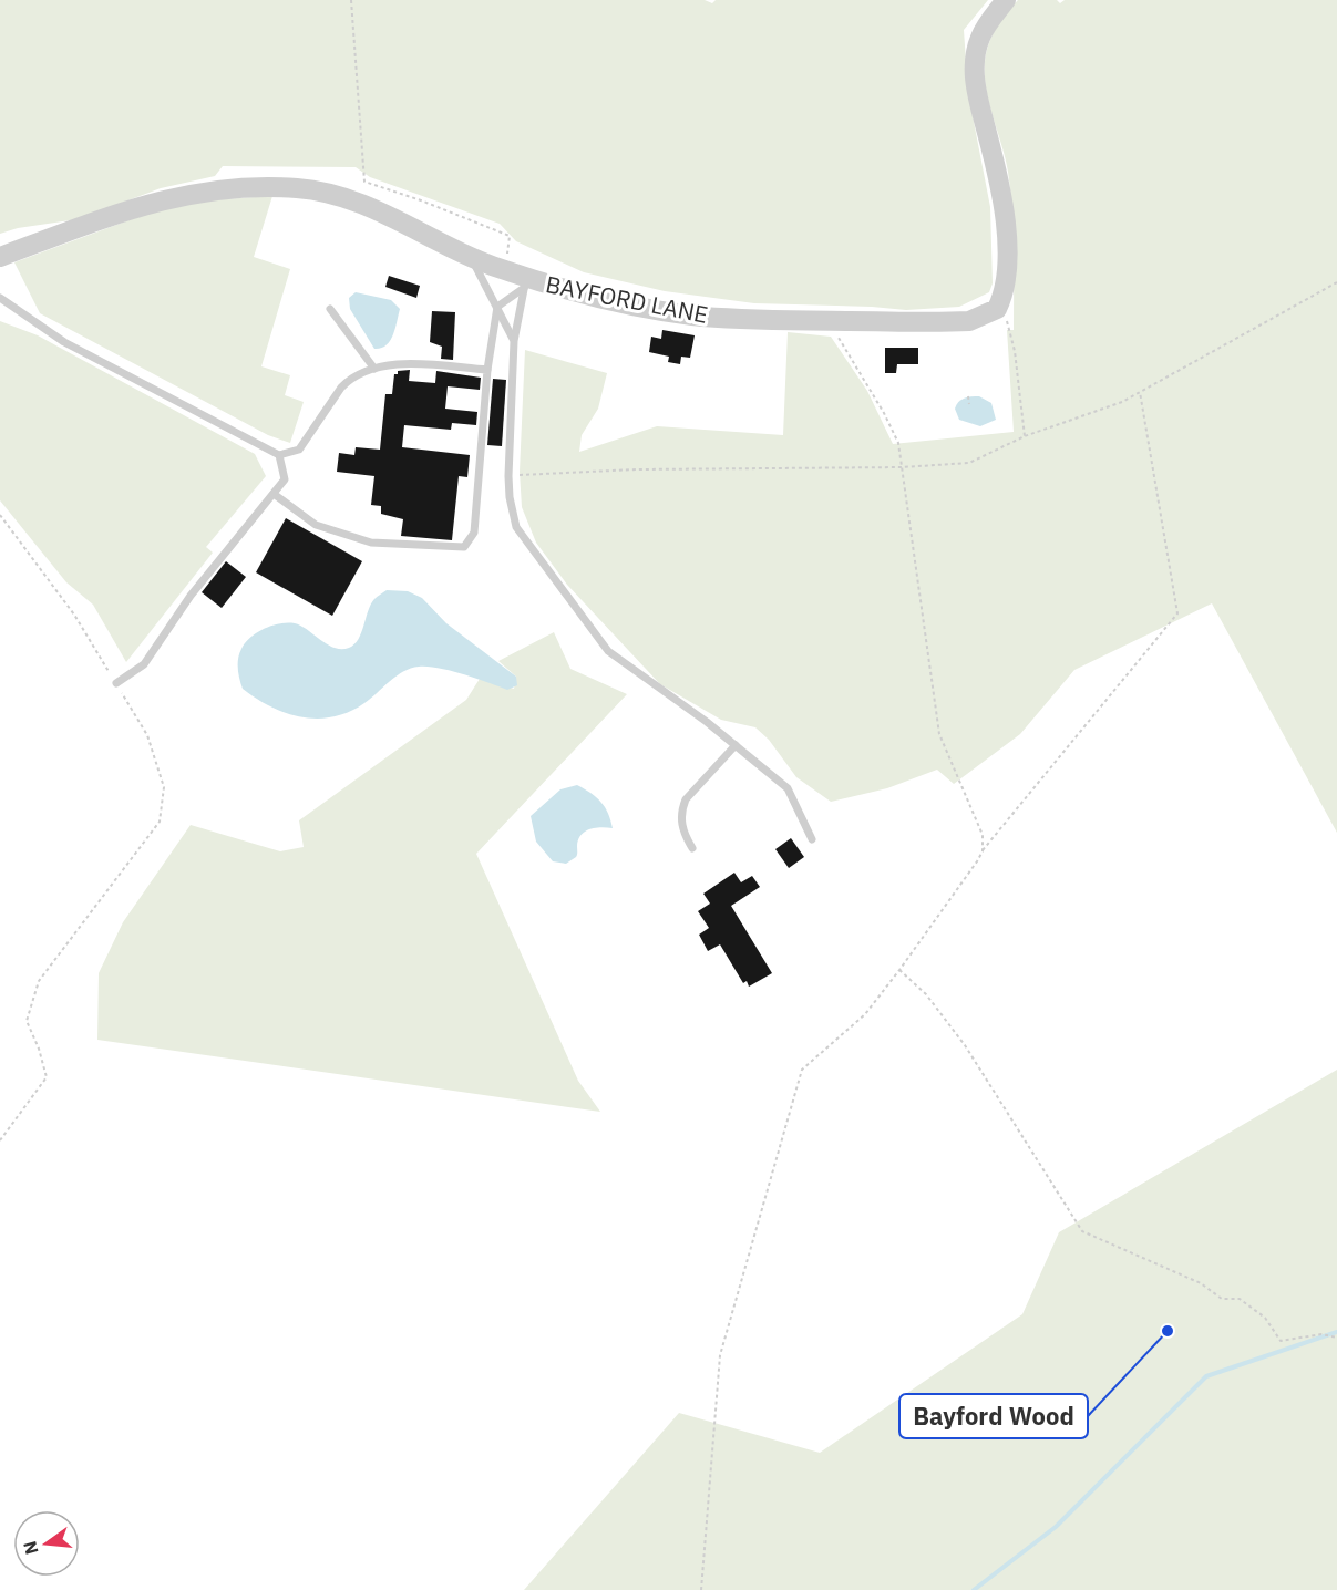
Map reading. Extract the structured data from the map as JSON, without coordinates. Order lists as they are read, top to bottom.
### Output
{
  "streets": {
    "street": ["BAYFORD LANE"]
  },
  "places": ["Bayford Wood"],
  "north": "left"
}
